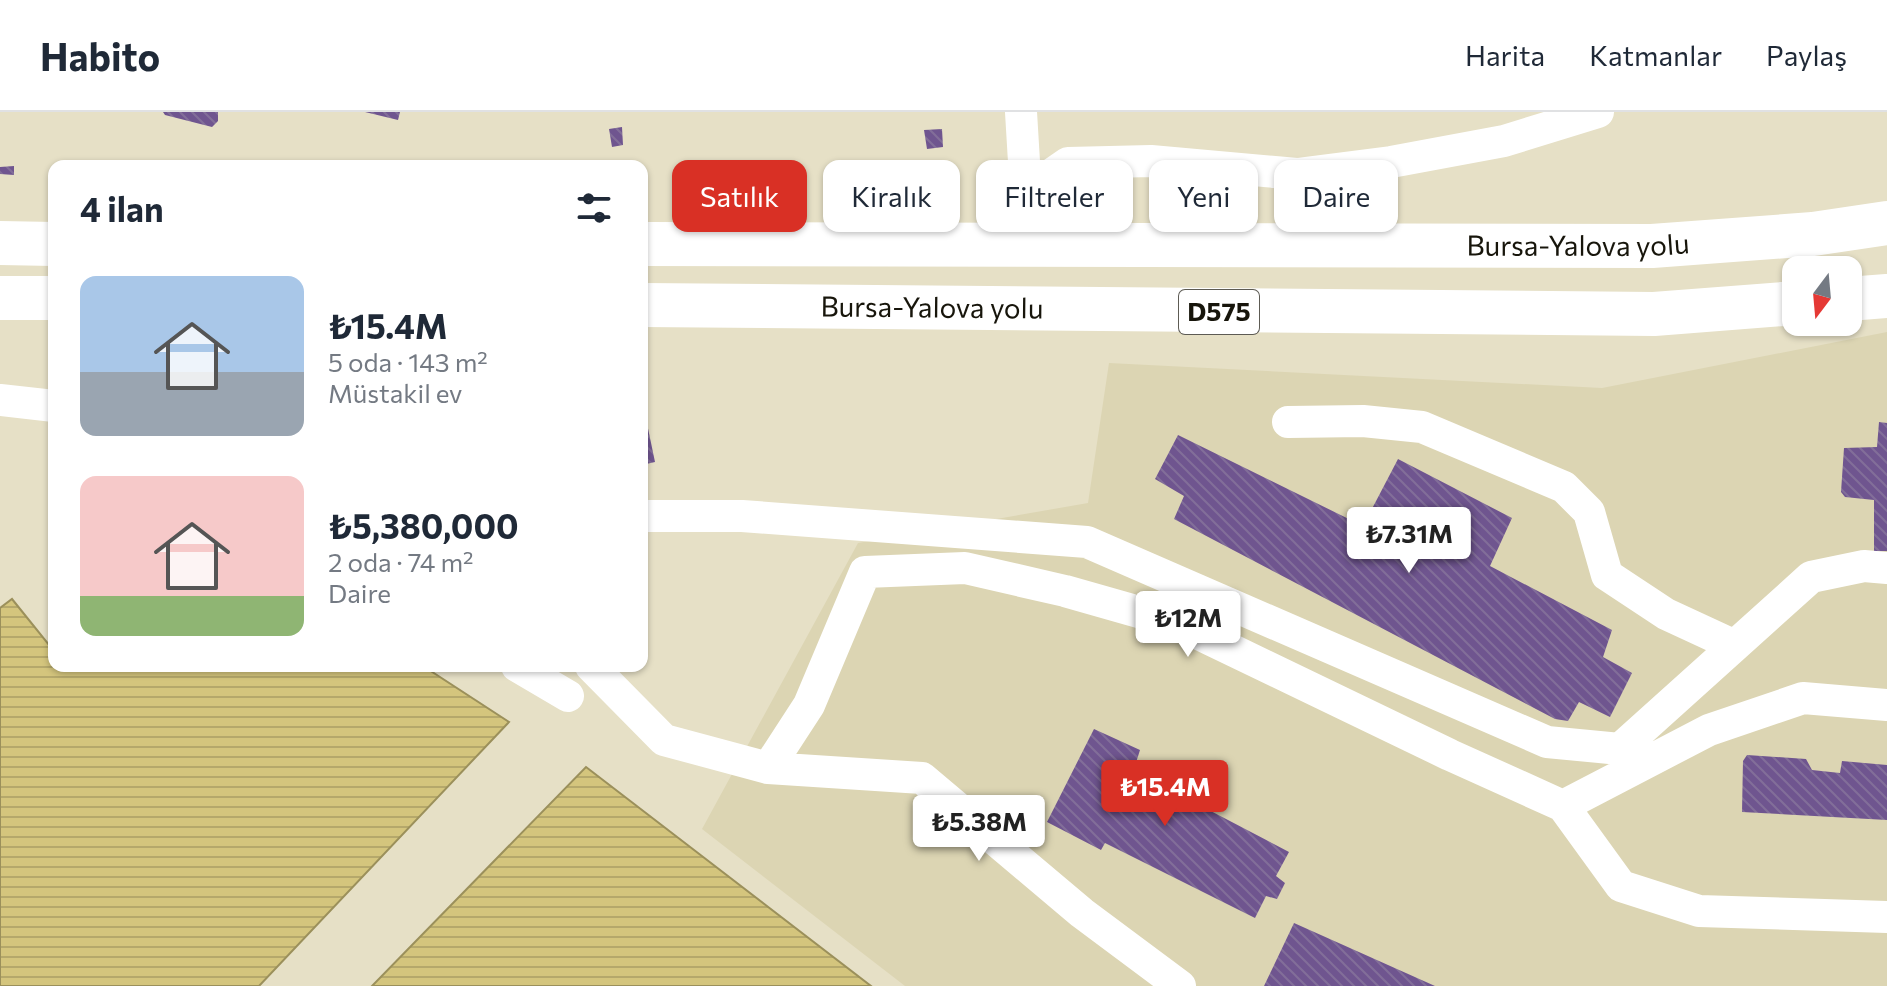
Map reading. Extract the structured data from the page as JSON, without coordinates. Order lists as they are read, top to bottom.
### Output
{
  "streets": {
    "highway": ["Bursa-Yalova yolu", "D575"]
  },
  "north": "bottom",
  "page": {
    "header": "Habito",
    "nav": ["Harita", "Katmanlar", "Paylaş"],
    "chip": [
      "Satılık",
      "Kiralık",
      "Filtreler",
      "Yeni",
      "Daire"
    ],
    "heading": "4 ilan",
    "list": [
      {
        "name": "₺15.4M",
        "note": "5 oda · 143 m² · Müstakil ev"
      },
      {
        "name": "₺5,380,000",
        "note": "2 oda · 74 m² · Daire"
      }
    ],
    "price": [
      "₺7.31M",
      "₺12M",
      "₺15.4M",
      "₺5.38M"
    ]
  }
}
